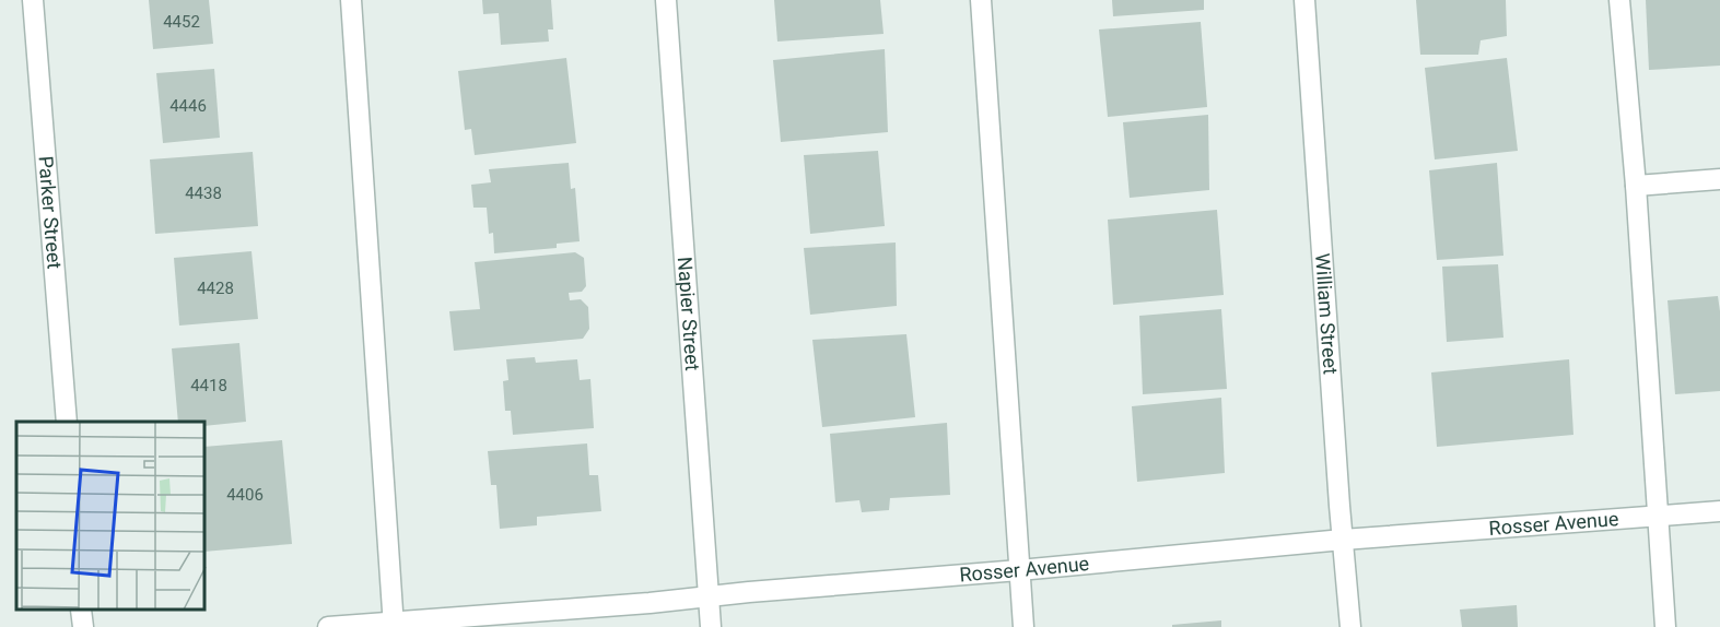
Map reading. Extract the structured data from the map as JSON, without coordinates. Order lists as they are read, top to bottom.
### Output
{
  "streets": {
    "street": [
      "Parker Street",
      "Napier Street",
      "William Street",
      "Rosser Avenue"
    ]
  },
  "crossings": [
    ["Napier Street", "Rosser Avenue"],
    ["William Street", "Rosser Avenue"]
  ],
  "house_numbers": [
    "4452",
    "4446",
    "4438",
    "4428",
    "4418",
    "4406"
  ]
}
